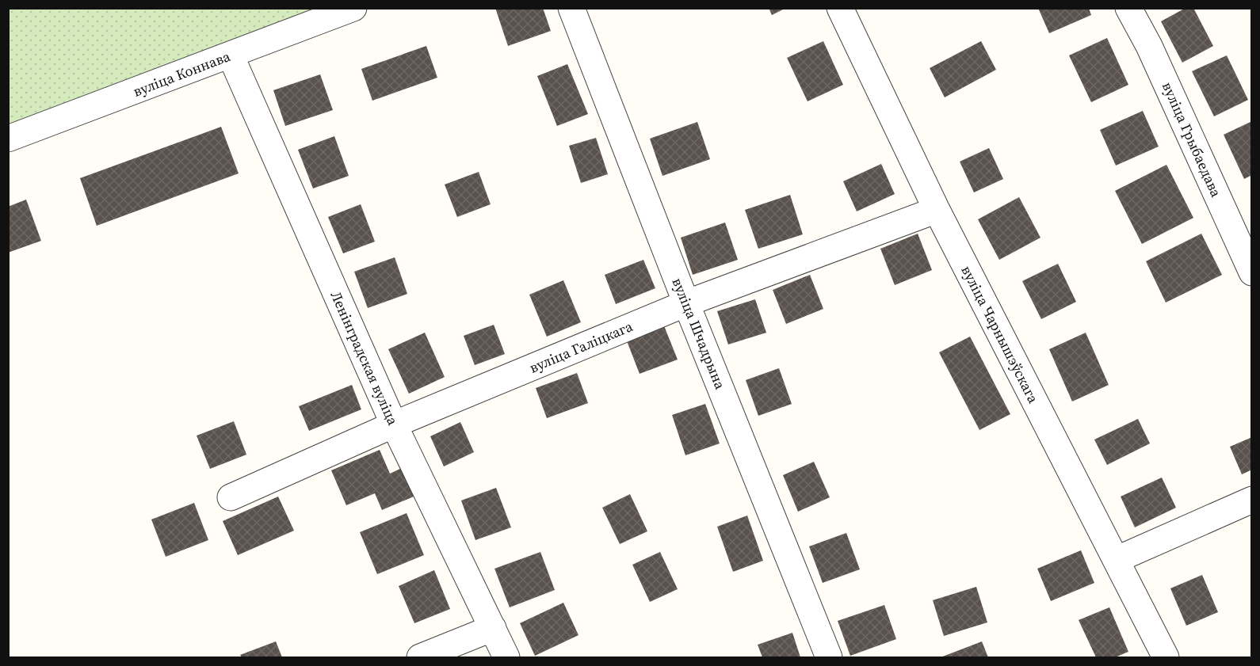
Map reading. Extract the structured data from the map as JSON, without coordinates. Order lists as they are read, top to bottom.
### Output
{
  "streets": {
    "street": [
      "вуліца Коннава",
      "вуліца Грыбаедава",
      "вуліца Шчадрына",
      "вуліца Чарнышэўскага",
      "вуліца Галіцкага",
      "Ленінградская вуліца"
    ]
  },
  "crossings": [
    ["вуліца Коннава", "Ленінградская вуліца"],
    ["вуліца Шчадрына", "вуліца Галіцкага"],
    ["вуліца Чарнышэўскага", "вуліца Галіцкага"],
    ["вуліца Галіцкага", "Ленінградская вуліца"]
  ]
}
